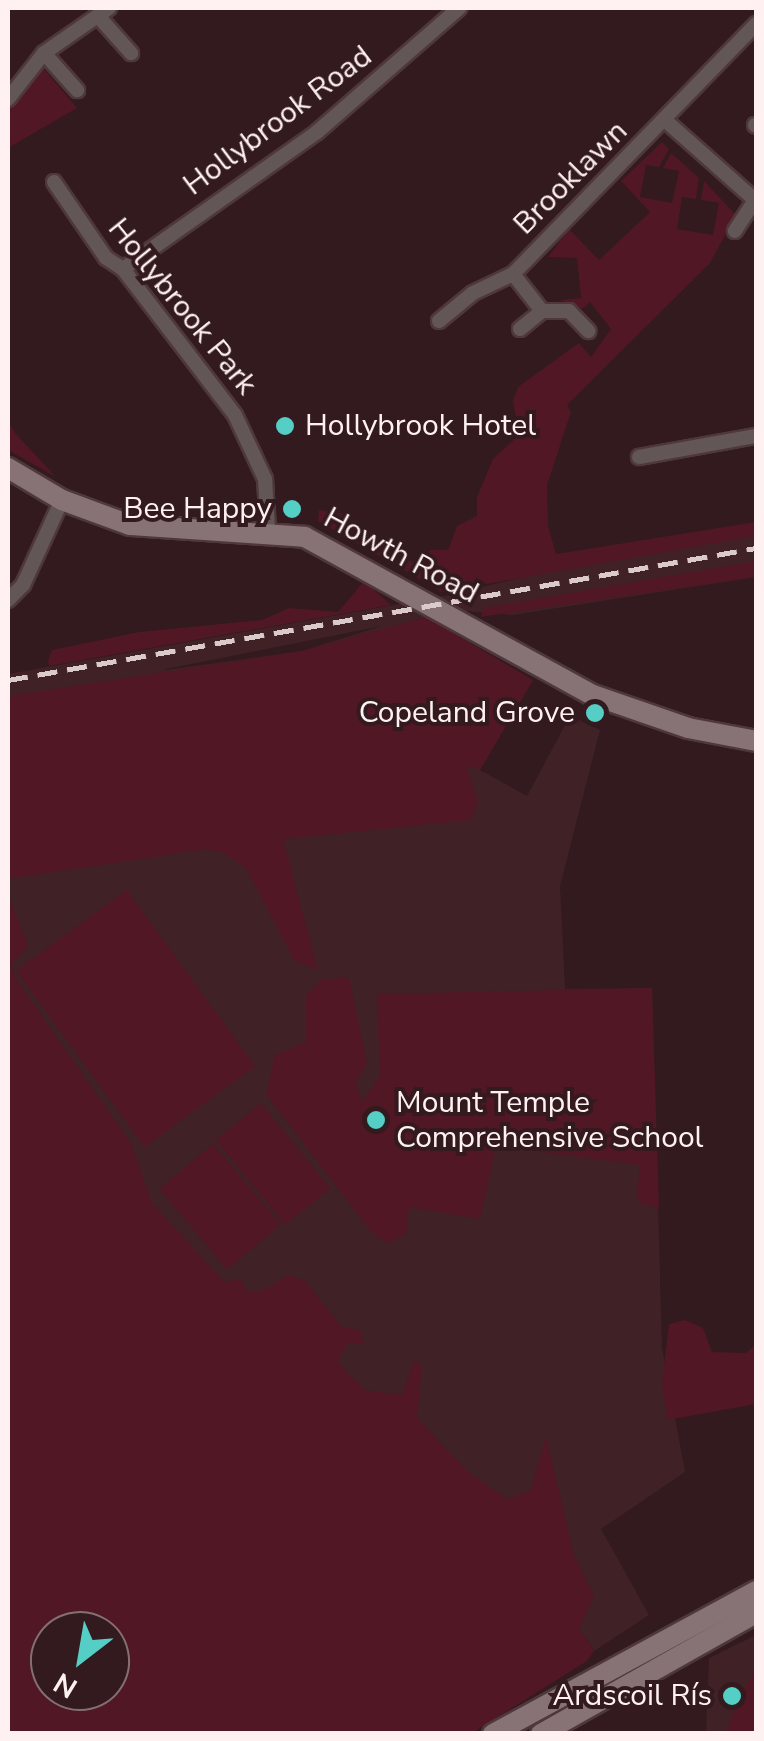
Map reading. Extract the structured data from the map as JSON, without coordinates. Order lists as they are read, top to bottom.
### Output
{
  "streets": {
    "main road": ["Howth Road"],
    "street": ["Hollybrook Road", "Brooklawn", "Hollybrook Park"]
  },
  "crossings": [
    ["Hollybrook Road", "Hollybrook Park"],
    ["Hollybrook Park", "Howth Road"]
  ],
  "places": [
    "Hollybrook Hotel",
    "Bee Happy",
    "Copeland Grove",
    "Mount Temple Comprehensive School",
    "Ardscoil Rís"
  ],
  "north": "bottom left"
}
